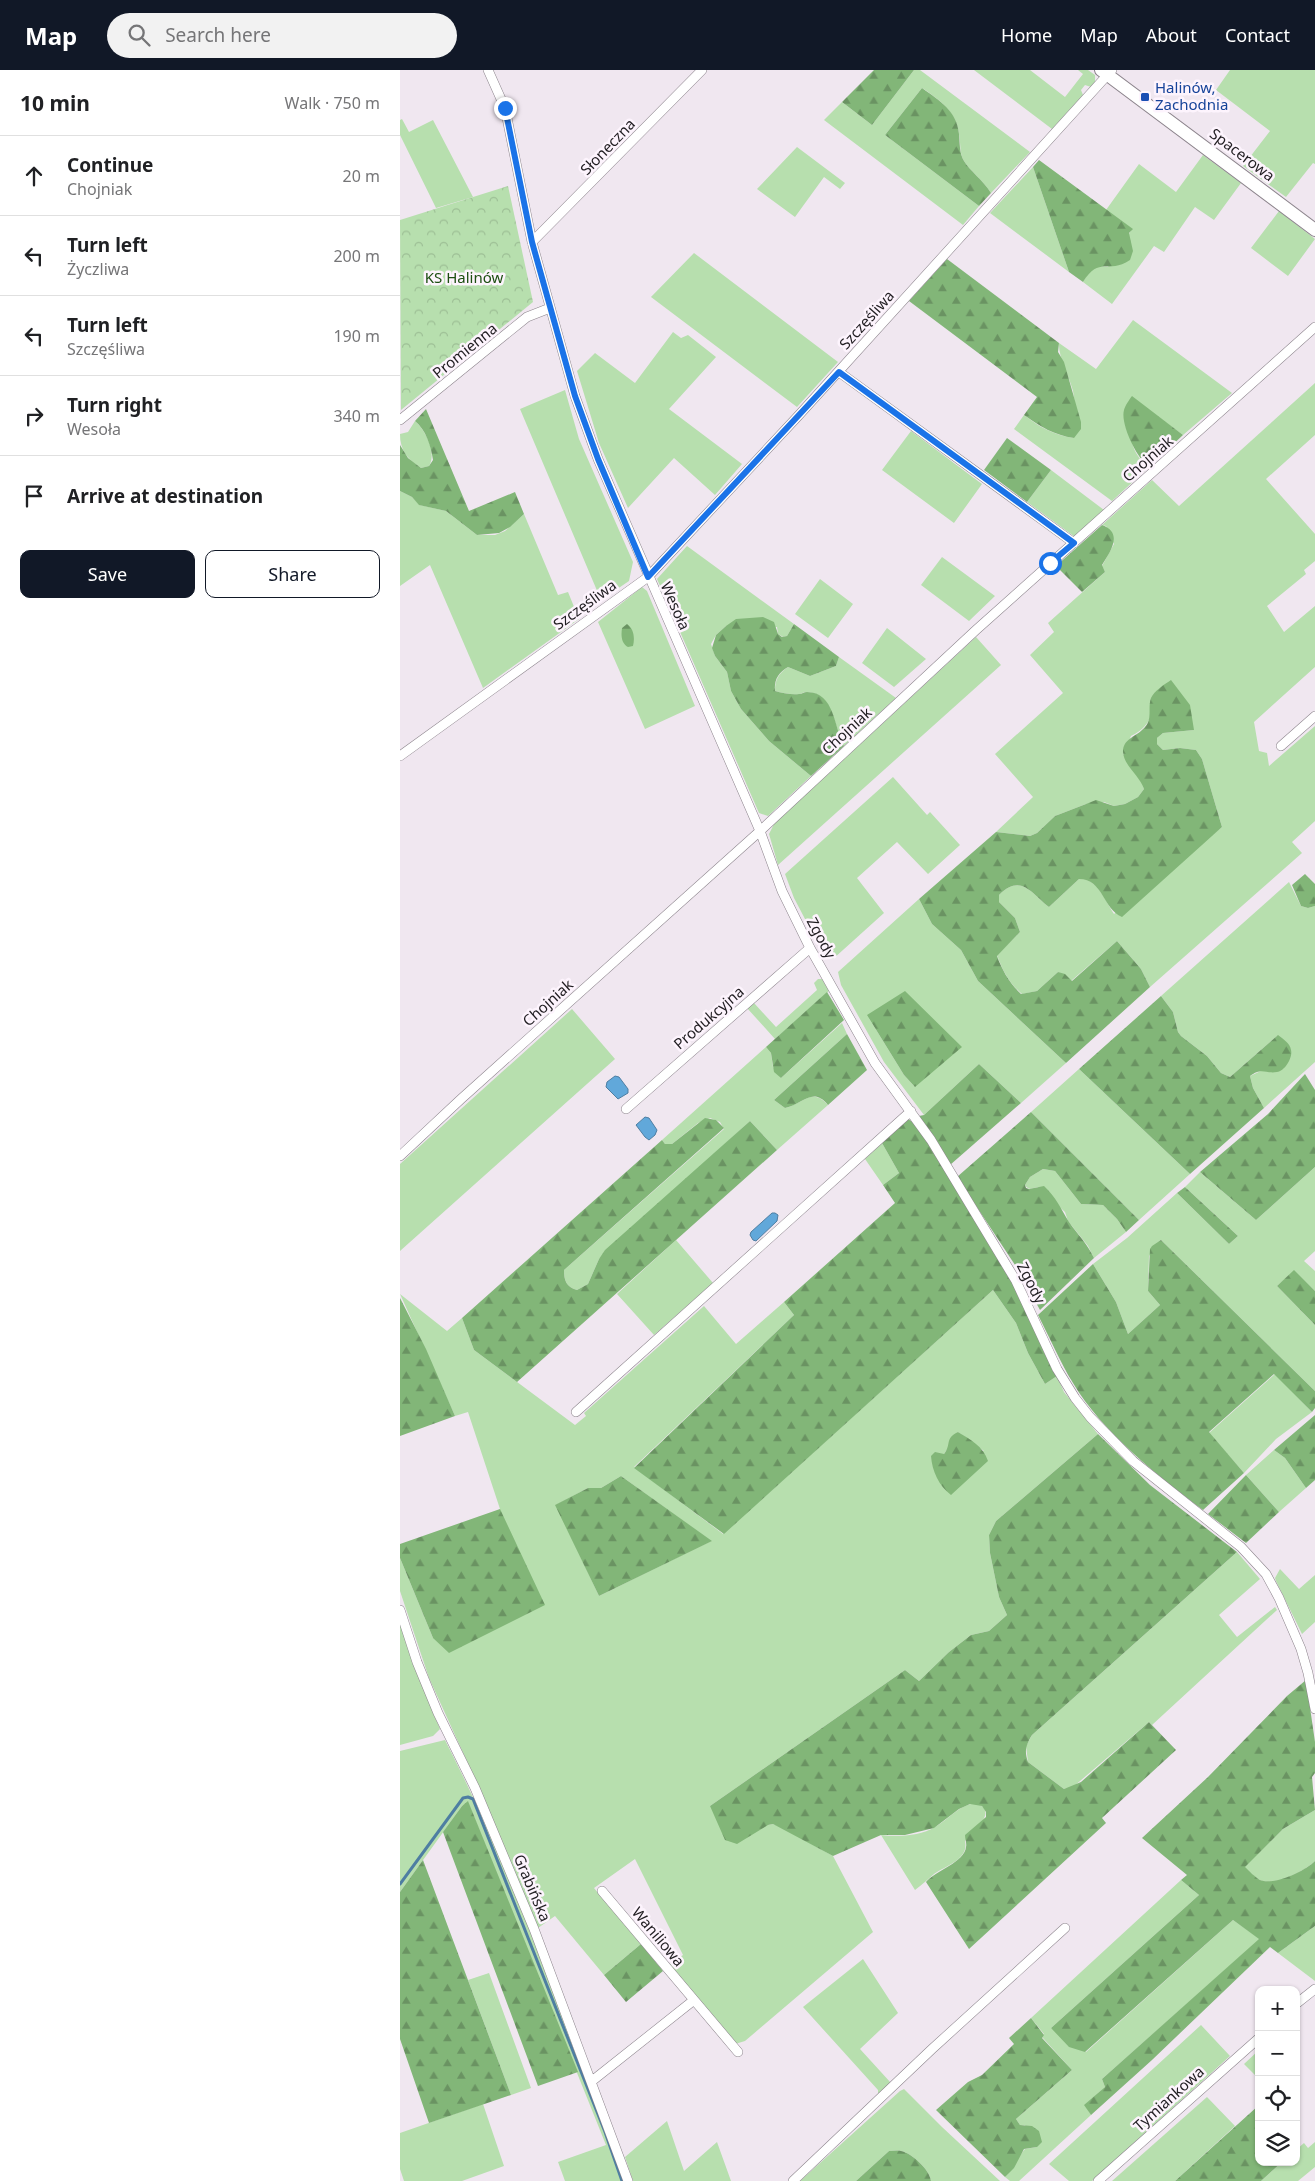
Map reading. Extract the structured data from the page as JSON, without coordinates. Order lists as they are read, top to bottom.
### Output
{
  "streets": {
    "street": [
      "Słoneczna",
      "Spacerowa",
      "Szczęśliwa",
      "Promienna",
      "Chojniak",
      "Wesoła",
      "Zgody",
      "Produkcyjna",
      "Grabińska",
      "Waniliowa",
      "Tymiankowa"
    ]
  },
  "crossings": [
    ["Słoneczna", "Wesoła"],
    ["Spacerowa", "Szczęśliwa"],
    ["Szczęśliwa", "Wesoła"],
    ["Promienna", "Wesoła"],
    ["Chojniak", "Wesoła"],
    ["Chojniak", "Zgody"],
    ["Wesoła", "Zgody"],
    ["Zgody", "Produkcyjna"]
  ],
  "parks": ["KS Halinów"],
  "places": {
    "transit": ["Halinów, Zachodnia"]
  },
  "page": {
    "header": "Map",
    "search": "Search here",
    "nav": [
      "Home",
      "Map",
      "About",
      "Contact"
    ],
    "heading": ["10 min", "Walk · 750 m"],
    "list": [
      ["Continue", "Chojniak", "20 m"],
      ["Turn left", "Życzliwa", "200 m"],
      ["Turn left", "Szczęśliwa", "190 m"],
      ["Turn right", "Wesoła", "340 m"],
      "Arrive at destination"
    ],
    "buttons": ["Save", "Share"],
    "map_buttons": ["+", "−"]
  }
}
